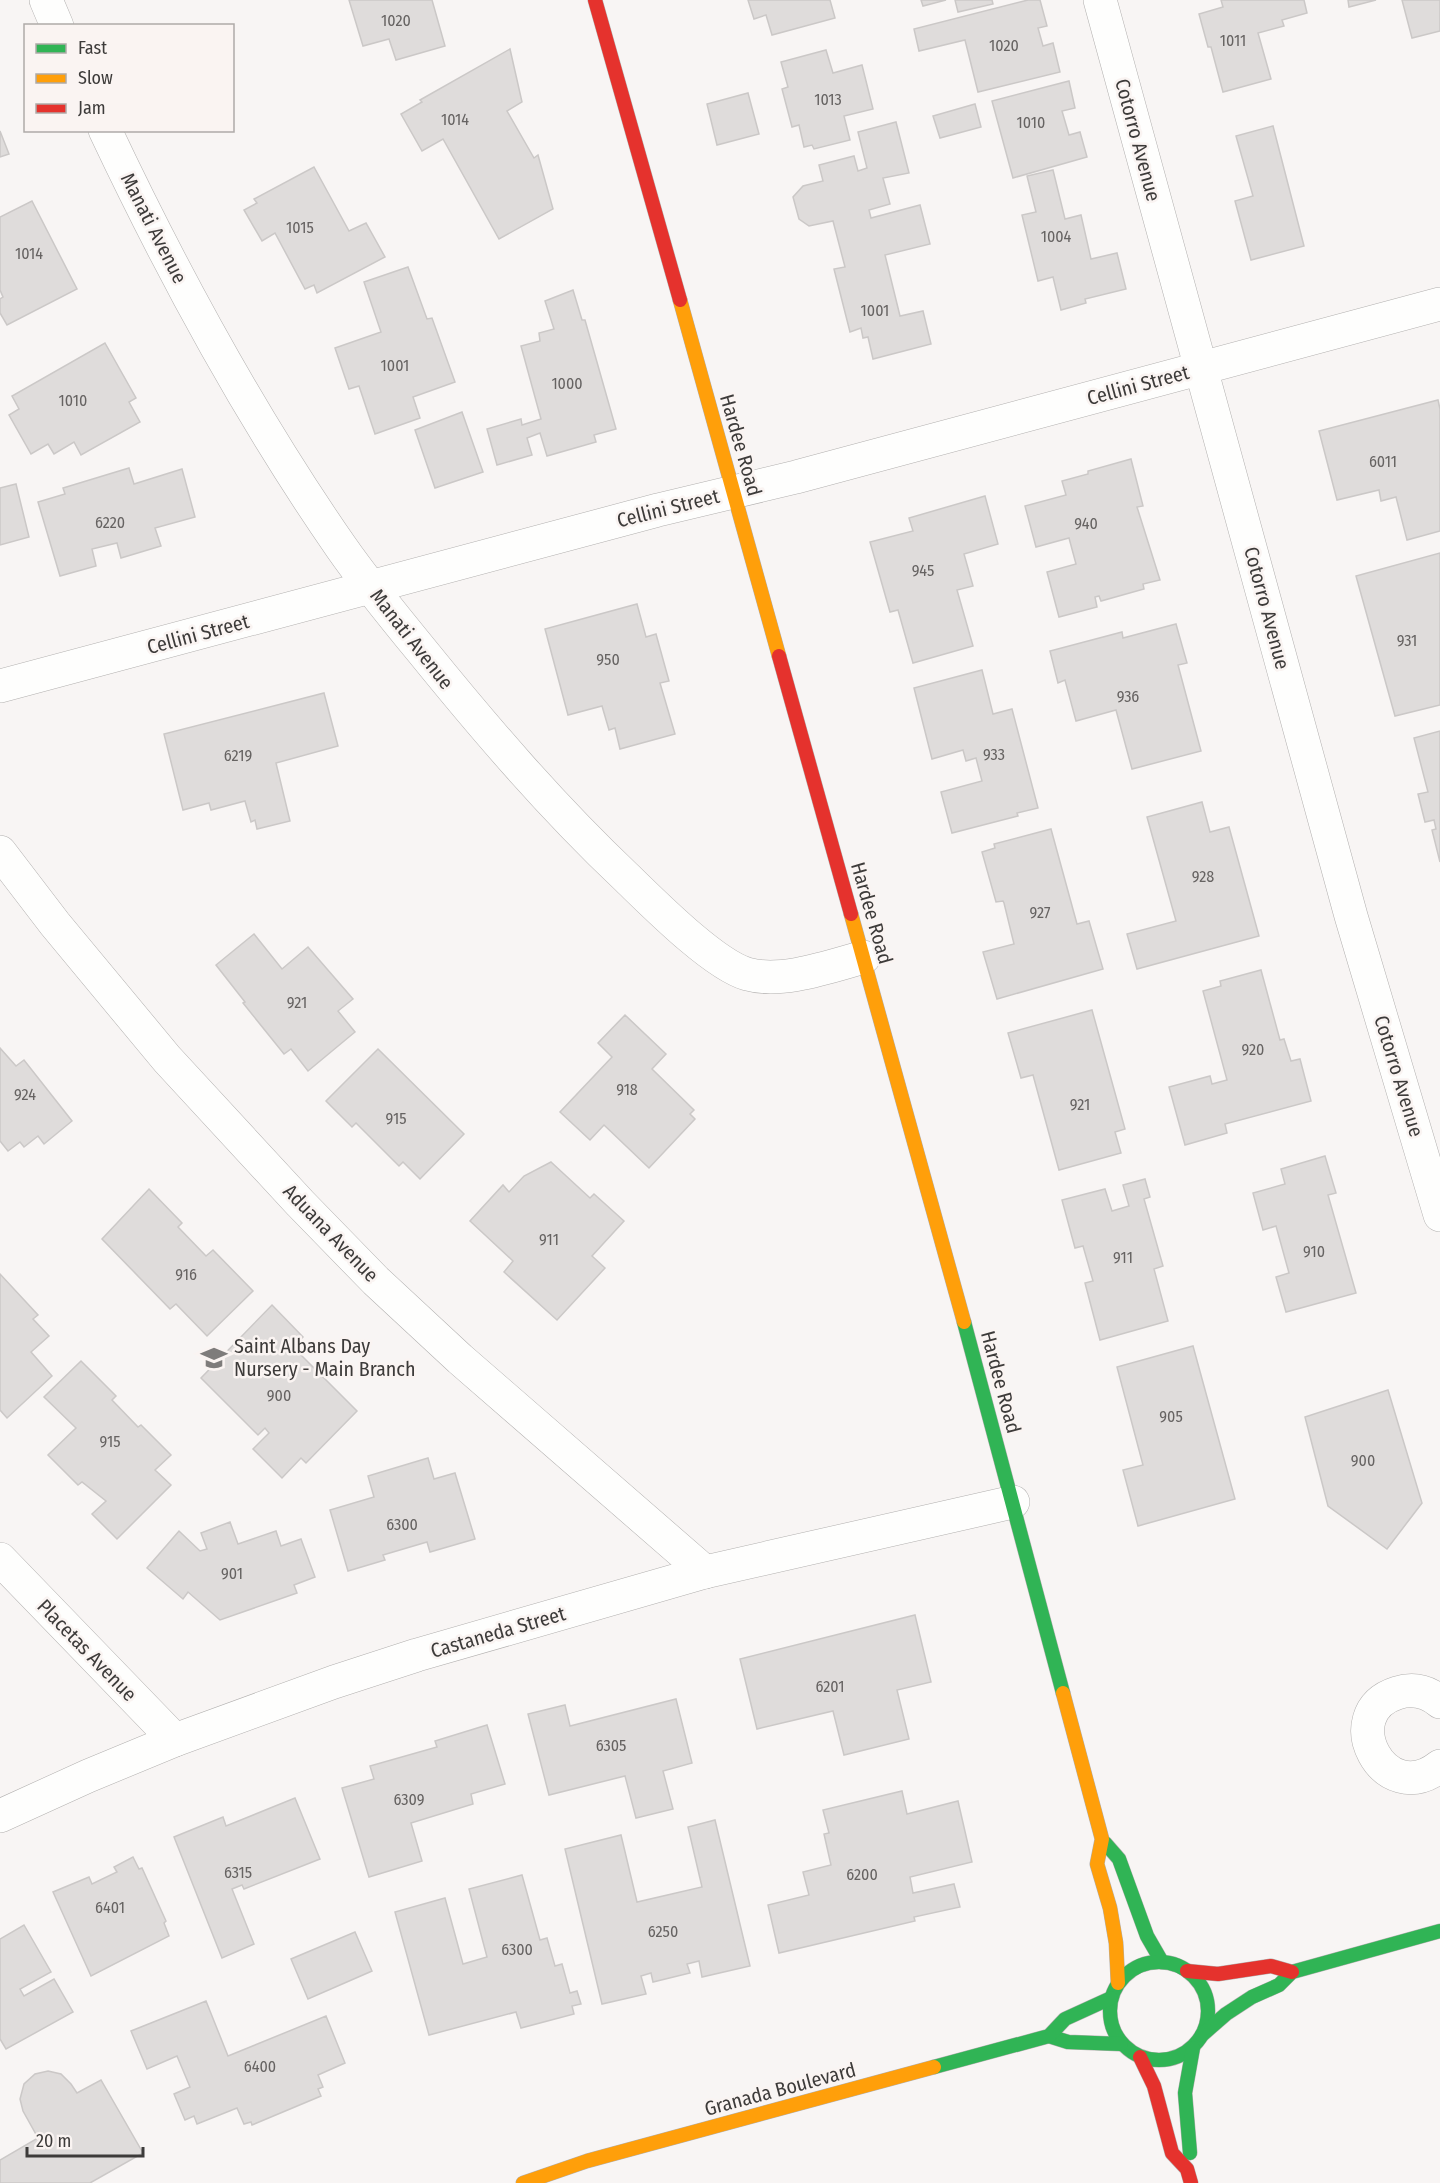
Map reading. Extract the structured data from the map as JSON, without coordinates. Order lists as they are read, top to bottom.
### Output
{
  "streets": {
    "street": [
      "Cotorro Avenue",
      "Manati Avenue",
      "Cellini Street",
      "Hardee Road",
      "Aduana Avenue",
      "Castaneda Street",
      "Placetas Avenue",
      "Granada Boulevard"
    ]
  },
  "crossings": [
    ["Cotorro Avenue", "Cellini Street"],
    ["Manati Avenue", "Cellini Street"],
    ["Manati Avenue", "Hardee Road"],
    ["Cellini Street", "Hardee Road"],
    ["Hardee Road", "Castaneda Street"],
    ["Hardee Road", "Granada Boulevard"],
    ["Aduana Avenue", "Castaneda Street"],
    ["Castaneda Street", "Placetas Avenue"]
  ],
  "places": {
    "school or university": ["Saint Albans Day Nursery - Main Branch"]
  },
  "house_numbers": [
    "1020",
    "1011",
    "1020",
    "1013",
    "1014",
    "1010",
    "1015",
    "1004",
    "1014",
    "1001",
    "1001",
    "1000",
    "1010",
    "6011",
    "6220",
    "940",
    "945",
    "931",
    "950",
    "936",
    "933",
    "6219",
    "928",
    "927",
    "921",
    "920",
    "918",
    "924",
    "921",
    "915",
    "911",
    "910",
    "911",
    "916",
    "900",
    "905",
    "915",
    "900",
    "6300",
    "901",
    "6201",
    "6305",
    "6309",
    "6315",
    "6200",
    "6401",
    "6250",
    "6300",
    "6400"
  ],
  "legend": ["Fast", "Slow", "Jam"],
  "scale_bar": "20 m"
}
